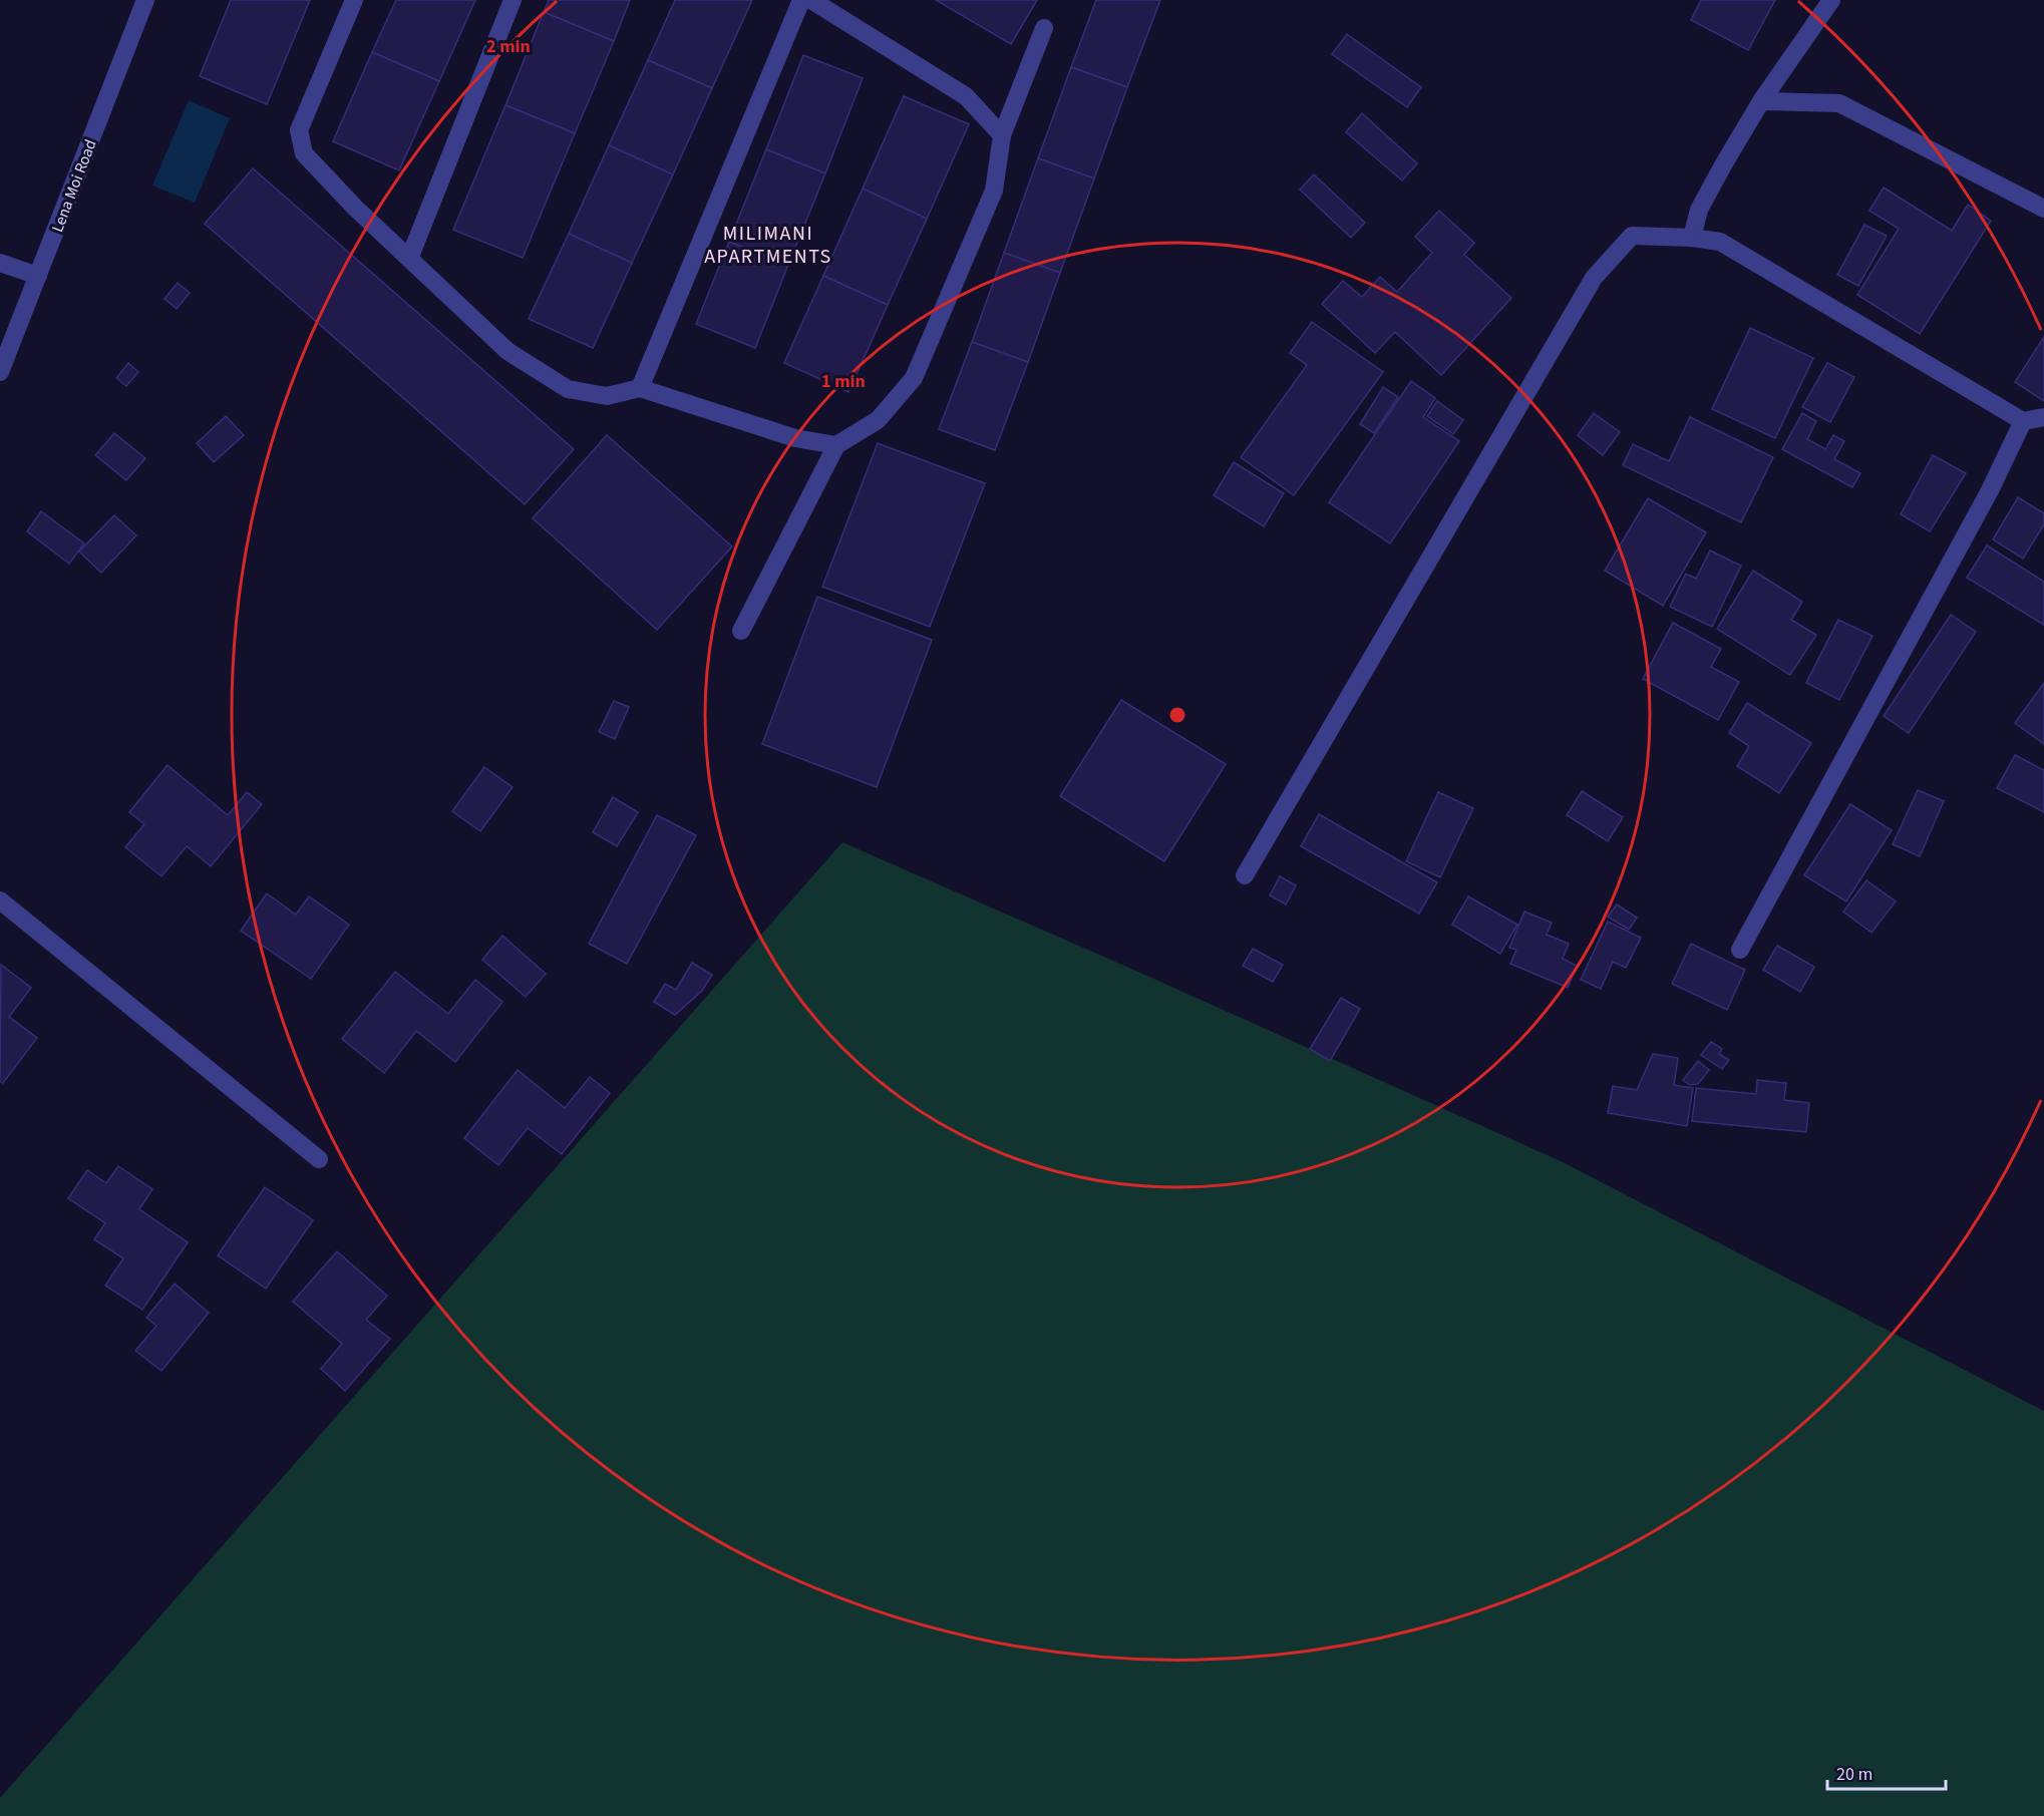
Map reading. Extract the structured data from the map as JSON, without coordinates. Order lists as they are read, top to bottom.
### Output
{
  "streets": {
    "street": ["Lena Moi Road"]
  },
  "districts": ["MILIMANI APARTMENTS"],
  "scale_bar": "20 m",
  "rings": ["2 min", "1 min"]
}
